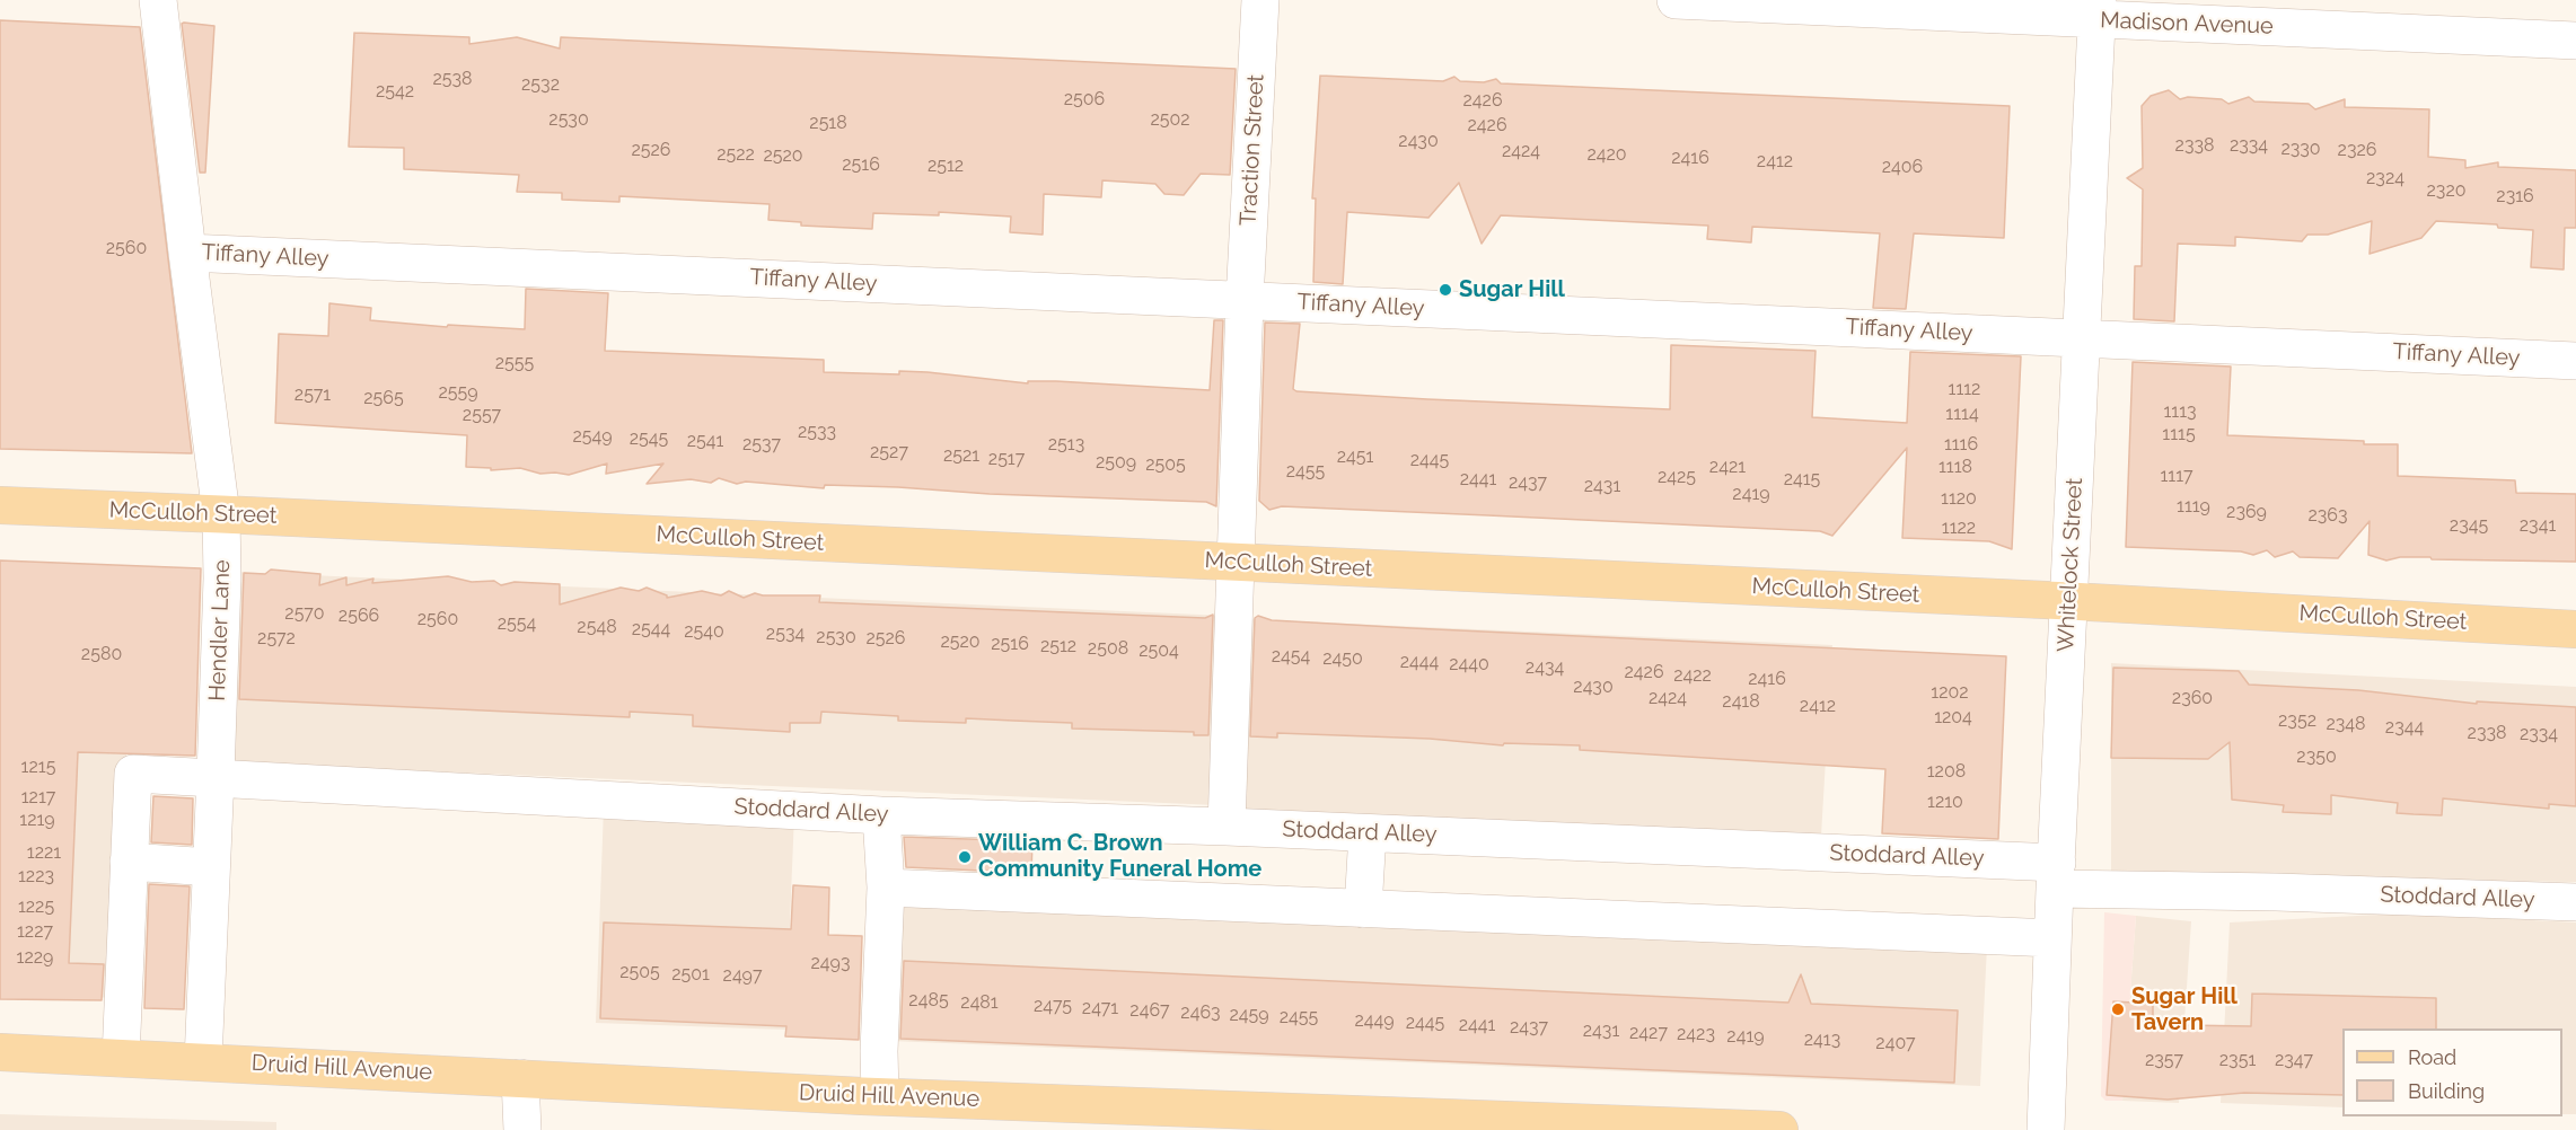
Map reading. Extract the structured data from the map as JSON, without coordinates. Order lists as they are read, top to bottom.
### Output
{
  "streets": {
    "main road": ["McCulloh Street", "Druid Hill Avenue"],
    "street": [
      "Madison Avenue",
      "Traction Street",
      "Tiffany Alley",
      "Whitelock Street",
      "Hendler Lane",
      "Stoddard Alley"
    ]
  },
  "crossings": [
    ["Madison Avenue", "Whitelock Street"],
    ["Traction Street", "Tiffany Alley"],
    ["Traction Street", "McCulloh Street"],
    ["Traction Street", "Stoddard Alley"],
    ["Tiffany Alley", "Whitelock Street"],
    ["Tiffany Alley", "Hendler Lane"],
    ["McCulloh Street", "Whitelock Street"],
    ["McCulloh Street", "Hendler Lane"],
    ["Whitelock Street", "Stoddard Alley"],
    ["Hendler Lane", "Stoddard Alley"],
    ["Hendler Lane", "Druid Hill Avenue"]
  ],
  "places": ["Sugar Hill", "William C. Brown Community Funeral Home", "Sugar Hill Tavern"],
  "house_numbers": [
    "2538",
    "2532",
    "2542",
    "2506",
    "2426",
    "2530",
    "2502",
    "2518",
    "2426",
    "2430",
    "2338",
    "2334",
    "2330",
    "2526",
    "2326",
    "2424",
    "2522",
    "2420",
    "2520",
    "2416",
    "2412",
    "2516",
    "2512",
    "2406",
    "2324",
    "2320",
    "2316",
    "2560",
    "2555",
    "1112",
    "2559",
    "2571",
    "2565",
    "1113",
    "1114",
    "2557",
    "2533",
    "1115",
    "2549",
    "2545",
    "2541",
    "2537",
    "2513",
    "1116",
    "2527",
    "2521",
    "2451",
    "2517",
    "2445",
    "2509",
    "2505",
    "2421",
    "1118",
    "2455",
    "1117",
    "2425",
    "2441",
    "2415",
    "2437",
    "2431",
    "2419",
    "1120",
    "1119",
    "2369",
    "2363",
    "2345",
    "2341",
    "1122",
    "2570",
    "2566",
    "2560",
    "2554",
    "2548",
    "2544",
    "2540",
    "2534",
    "2530",
    "2572",
    "2526",
    "2520",
    "2516",
    "2512",
    "2508",
    "2504",
    "2580",
    "2454",
    "2450",
    "2444",
    "2440",
    "2434",
    "2426",
    "2422",
    "2416",
    "2430",
    "1202",
    "2424",
    "2360",
    "2418",
    "2412",
    "1204",
    "2352",
    "2348",
    "2344",
    "2338",
    "2334",
    "2350",
    "1215",
    "1208",
    "1217",
    "1210",
    "1219",
    "1221",
    "1223",
    "1225",
    "1227",
    "1229",
    "2493",
    "2505",
    "2501",
    "2497",
    "2485",
    "2481",
    "2475",
    "2471",
    "2467",
    "2463",
    "2459",
    "2455",
    "2449",
    "2445",
    "2441",
    "2437",
    "2431",
    "2427",
    "2423",
    "2419",
    "2413",
    "2407",
    "2357",
    "2351",
    "2347"
  ],
  "legend": ["Road", "Building"]
}
